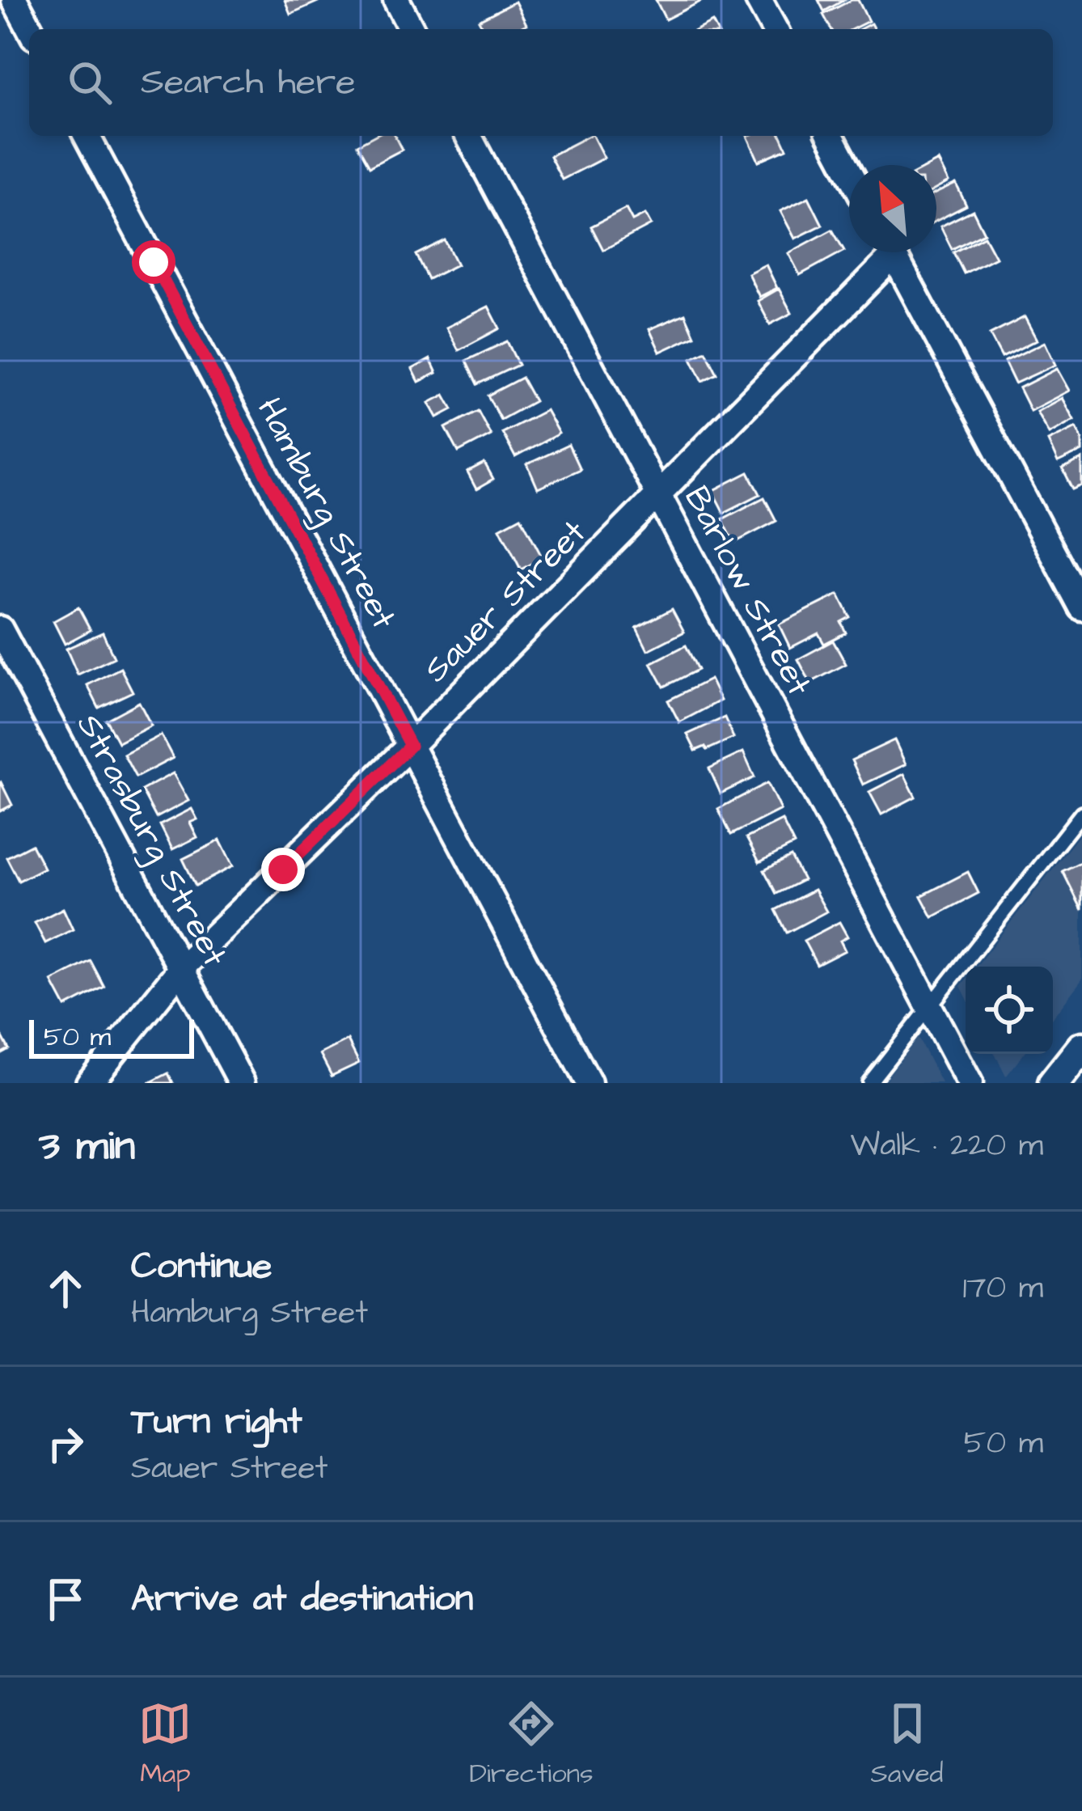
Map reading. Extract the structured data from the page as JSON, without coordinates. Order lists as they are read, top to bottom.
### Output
{
  "streets": {
    "street": [
      "Hamburg Street",
      "Barlow Street",
      "Sauer Street",
      "Strasburg Street"
    ]
  },
  "crossings": [
    ["Hamburg Street", "Sauer Street"],
    ["Barlow Street", "Sauer Street"],
    ["Sauer Street", "Strasburg Street"]
  ],
  "scale_bar": "50 m",
  "north": "top left",
  "page": {
    "search": "Search here",
    "scale": "50 m",
    "heading": ["3 min", "Walk · 220 m"],
    "list": [
      ["Continue", "Hamburg Street", "170 m"],
      ["Turn right", "Sauer Street", "50 m"],
      "Arrive at destination"
    ],
    "nav": ["Map", "Directions", "Saved"]
  }
}
